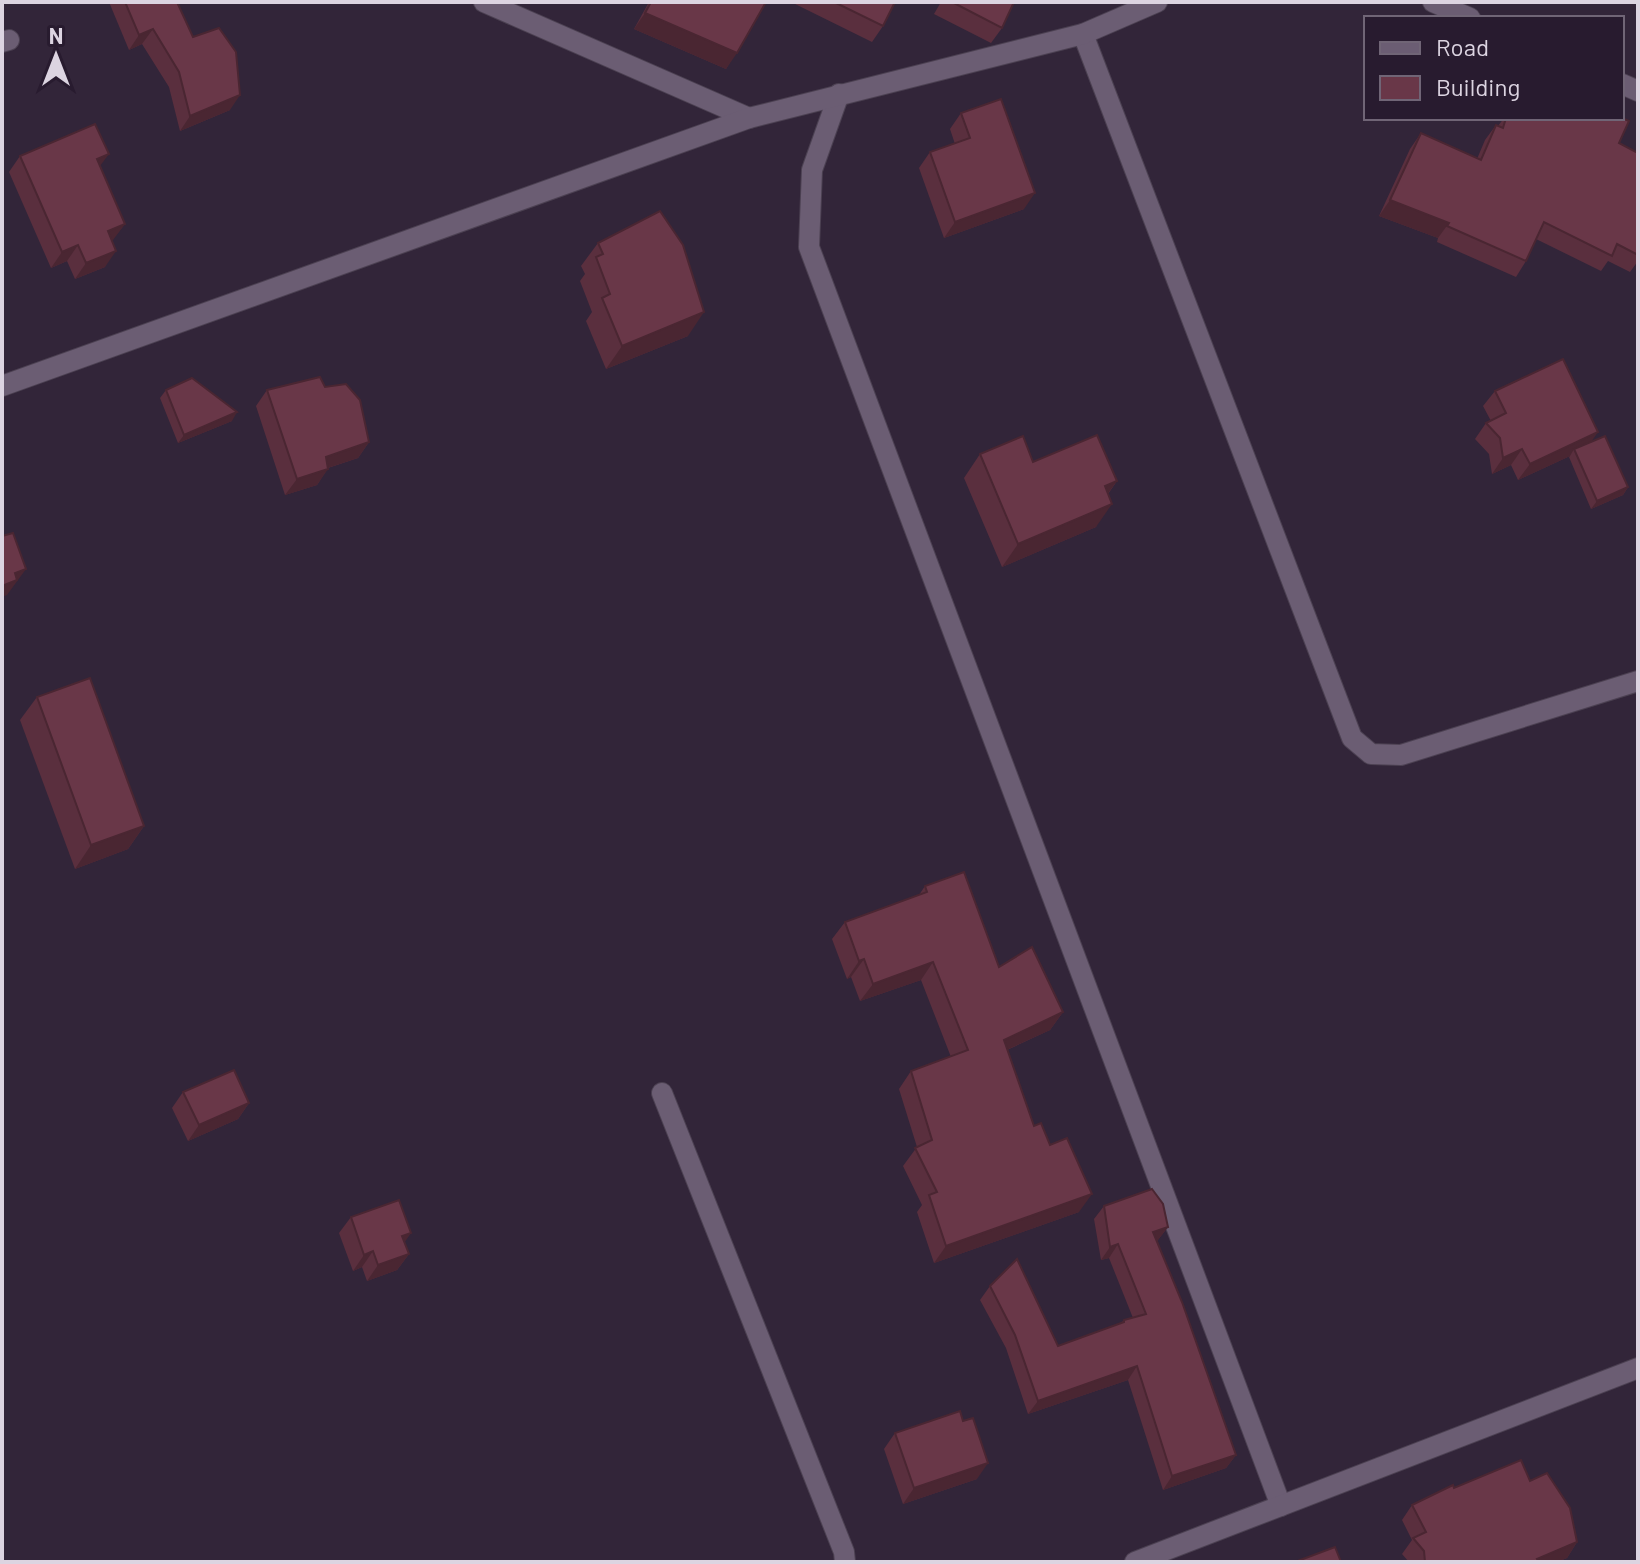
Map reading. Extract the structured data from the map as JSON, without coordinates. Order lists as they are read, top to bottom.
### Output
{
  "legend": ["Road", "Building"],
  "north": "top"
}
